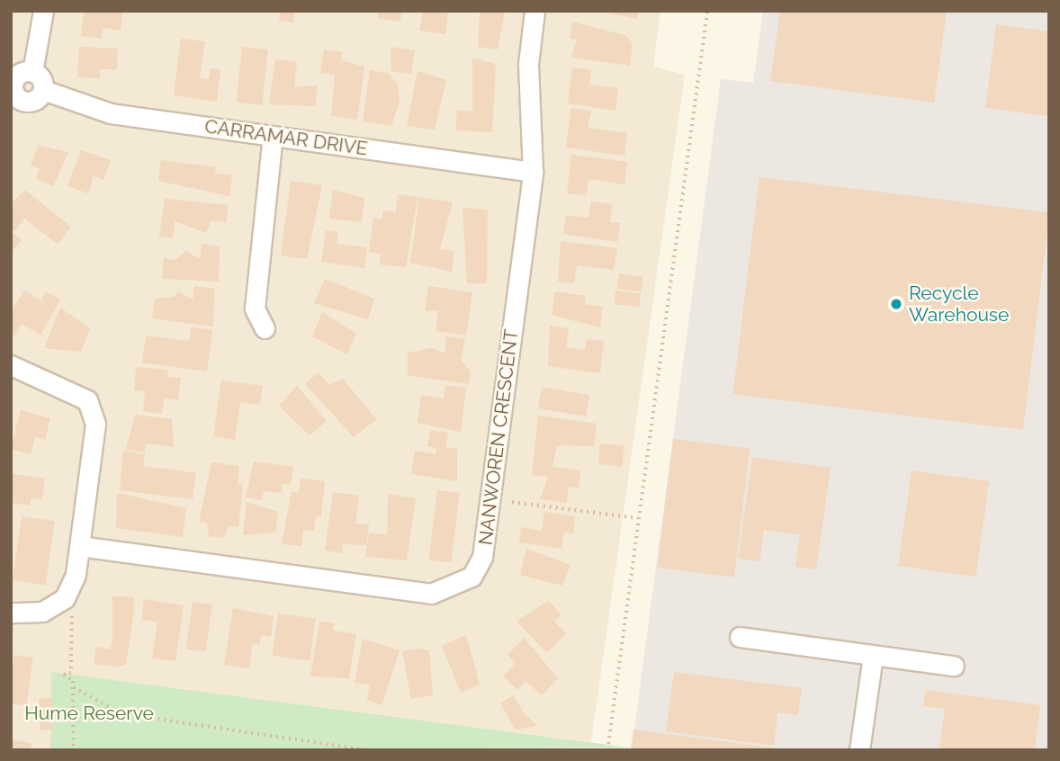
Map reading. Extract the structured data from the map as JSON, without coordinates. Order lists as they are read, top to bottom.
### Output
{
  "streets": {
    "street": ["CARRAMAR DRIVE", "NANWOREN CRESCENT"]
  },
  "crossings": [
    ["CARRAMAR DRIVE", "NANWOREN CRESCENT"]
  ],
  "parks": ["Hume Reserve"],
  "places": ["Recycle Warehouse"]
}
